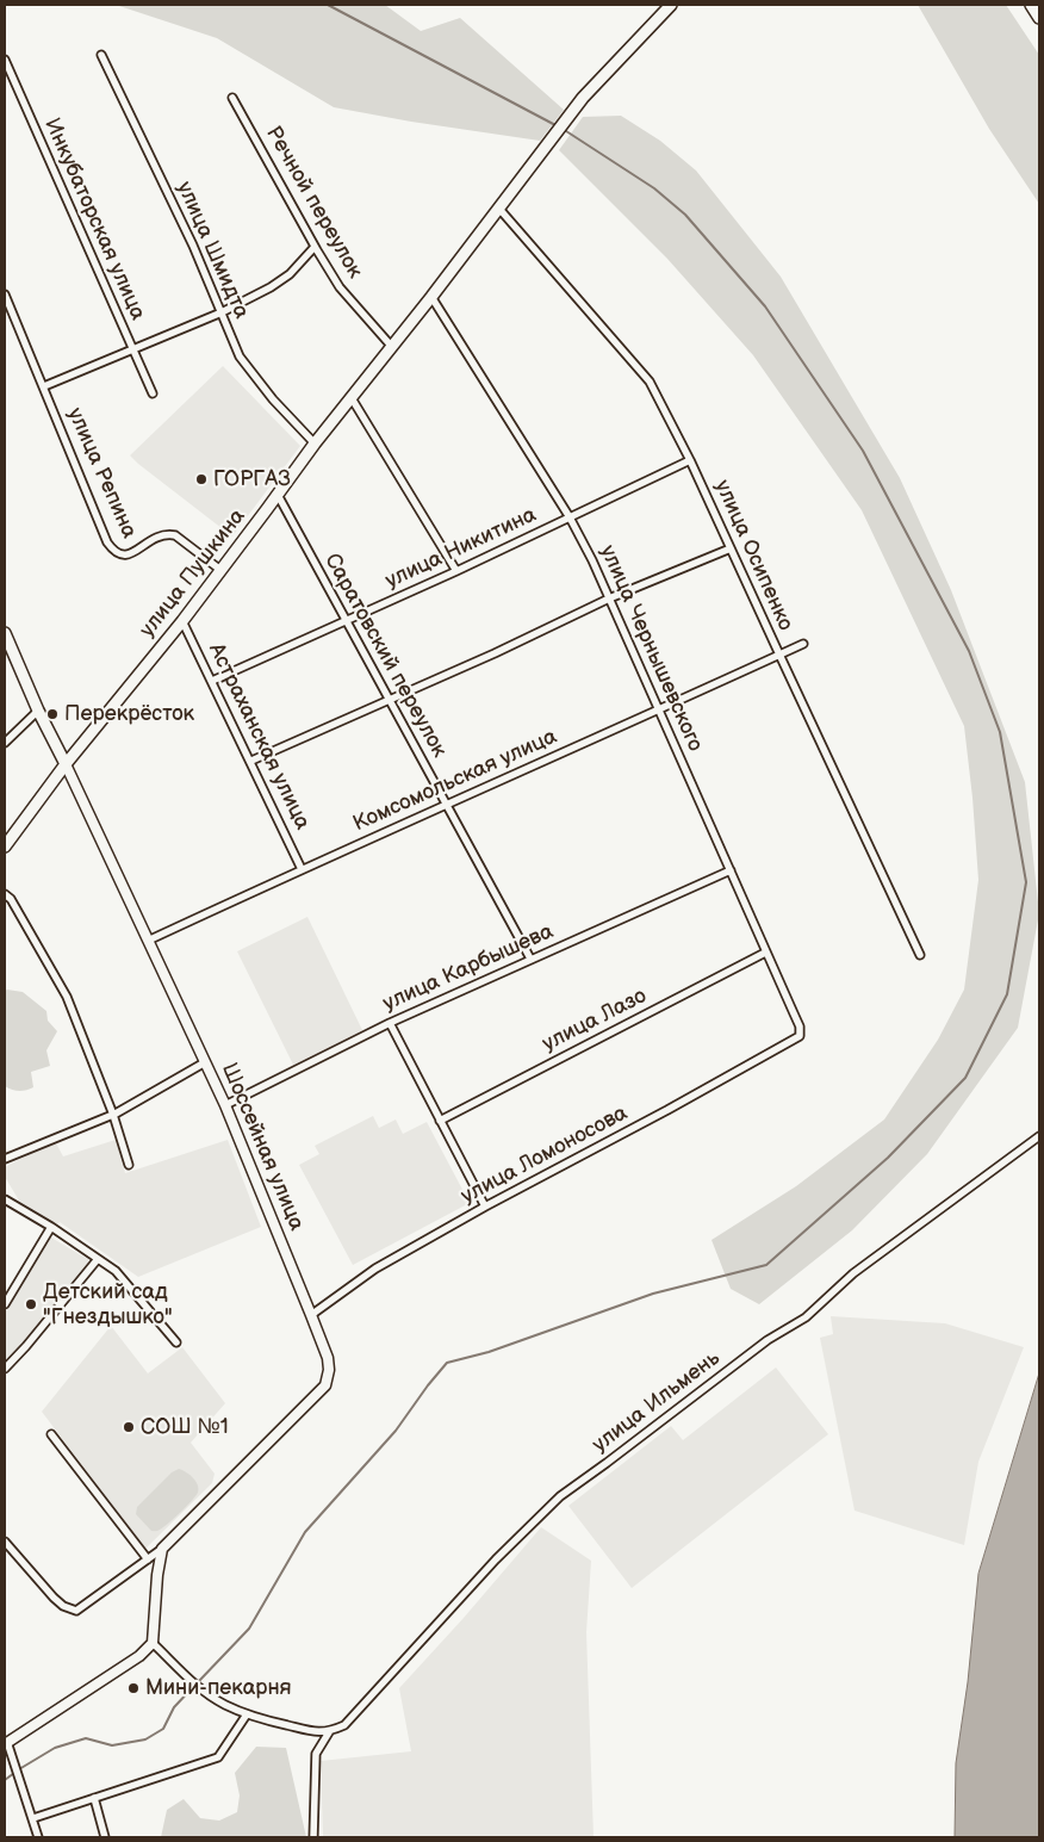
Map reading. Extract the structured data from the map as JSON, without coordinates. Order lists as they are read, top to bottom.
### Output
{
  "streets": {
    "main road": ["улица Пушкина", "Шоссейная улица"],
    "street": [
      "Речной переулок",
      "Инкубаторская улица",
      "улица Шмидта",
      "улица Репина",
      "улица Никитина",
      "улица Осипенко",
      "улица Чернышевского",
      "Саратовский переулок",
      "Астраханская улица",
      "Комсомольская улица",
      "улица Карбышева",
      "улица Лазо",
      "улица Ломоносова",
      "улица Ильмень"
    ]
  },
  "crossings": [
    ["Речной переулок", "улица Пушкина"],
    ["улица Шмидта", "улица Пушкина"],
    ["улица Репина", "улица Пушкина"],
    ["улица Никитина", "улица Осипенко"],
    ["улица Никитина", "улица Чернышевского"],
    ["улица Никитина", "Саратовский переулок"],
    ["улица Никитина", "Астраханская улица"],
    ["улица Осипенко", "улица Пушкина"],
    ["улица Осипенко", "Комсомольская улица"],
    ["улица Пушкина", "улица Чернышевского"],
    ["улица Пушкина", "Саратовский переулок"],
    ["улица Пушкина", "Астраханская улица"],
    ["улица Пушкина", "Шоссейная улица"],
    ["улица Чернышевского", "Комсомольская улица"],
    ["улица Чернышевского", "улица Карбышева"],
    ["улица Чернышевского", "улица Лазо"],
    ["улица Чернышевского", "улица Ломоносова"],
    ["Саратовский переулок", "Комсомольская улица"],
    ["Саратовский переулок", "улица Карбышева"],
    ["Астраханская улица", "Комсомольская улица"],
    ["Комсомольская улица", "Шоссейная улица"],
    ["улица Карбышева", "Шоссейная улица"],
    ["Шоссейная улица", "улица Ломоносова"]
  ],
  "places": [
    "ГОРГАЗ",
    "Перекрёсток",
    "Детский сад \"Гнездышко\"",
    "СОШ №1",
    "Мини-пекарня"
  ]
}
